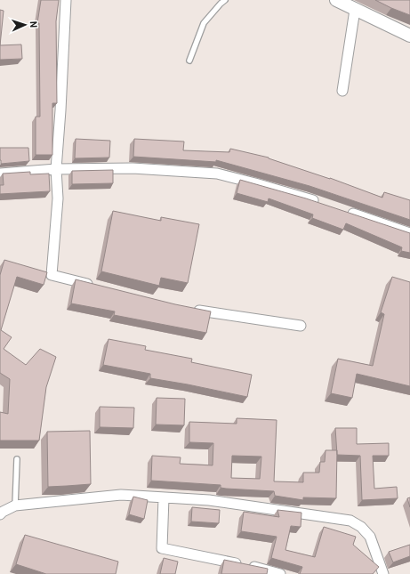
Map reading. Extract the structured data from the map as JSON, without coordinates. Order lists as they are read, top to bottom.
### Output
{
  "north": "right"
}
